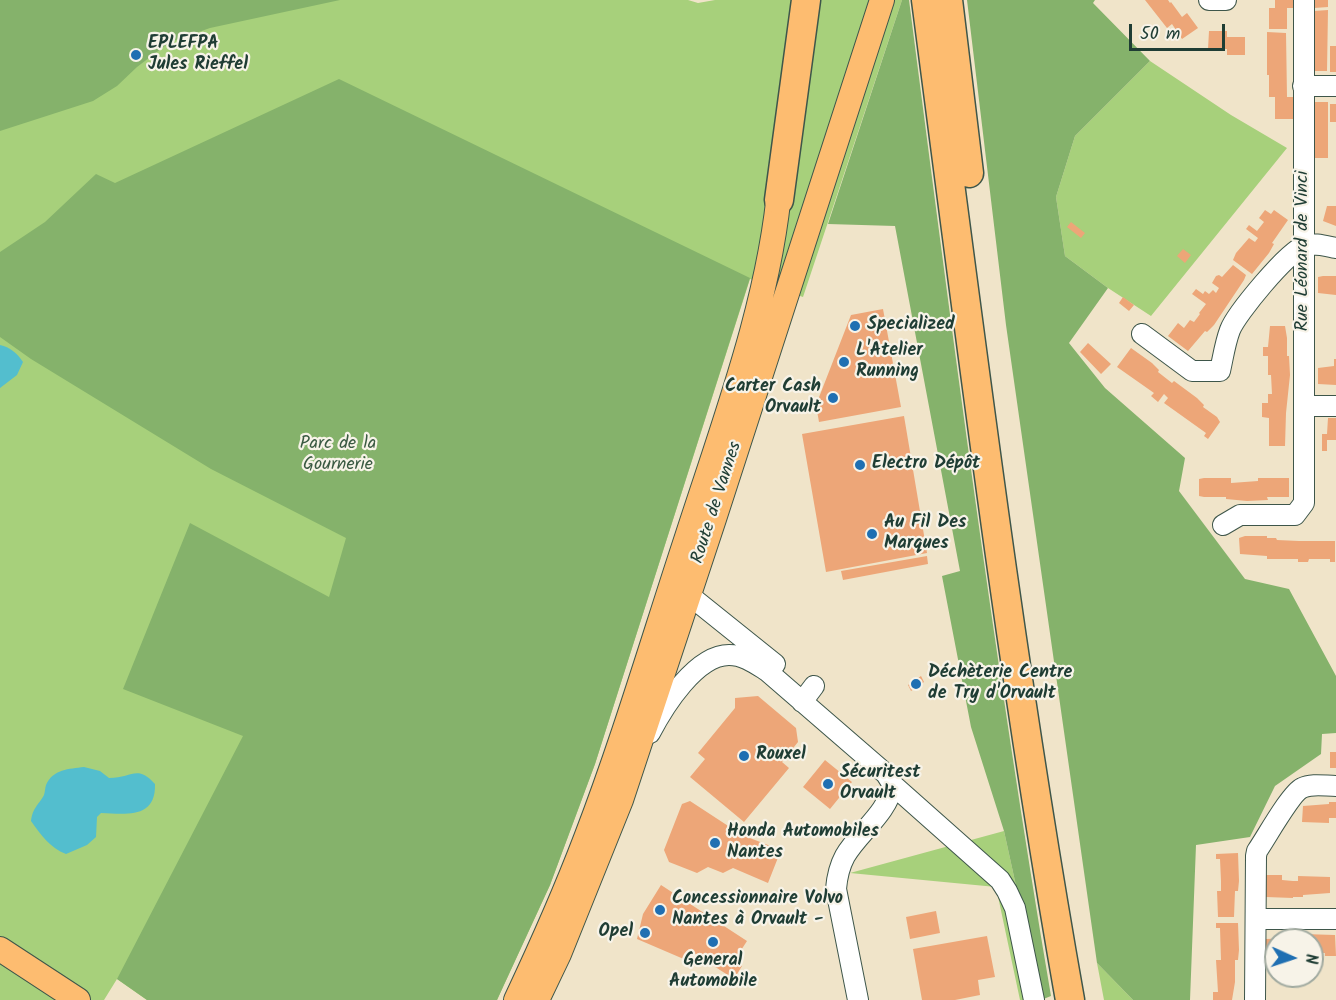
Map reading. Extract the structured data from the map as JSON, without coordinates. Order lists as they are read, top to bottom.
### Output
{
  "streets": {
    "main road": ["Route de Vannes"],
    "street": ["Rue Léonard de Vinci"]
  },
  "parks": ["Parc de la Gournerie"],
  "places": [
    "EPLEFPA Jules Rieffel",
    "Specialized",
    "L'Atelier Running",
    "Carter Cash Orvault",
    "Electro Dépôt",
    "Au Fil Des Marques",
    "Déchèterie Centre de Try d'Orvault",
    "Rouxel",
    "Sécuritest Orvault",
    "Honda Automobiles Nantes",
    "Concessionnaire Volvo Nantes à Orvault -",
    "Opel",
    "General Automobile"
  ],
  "scale_bar": "50 m",
  "north": "right"
}
